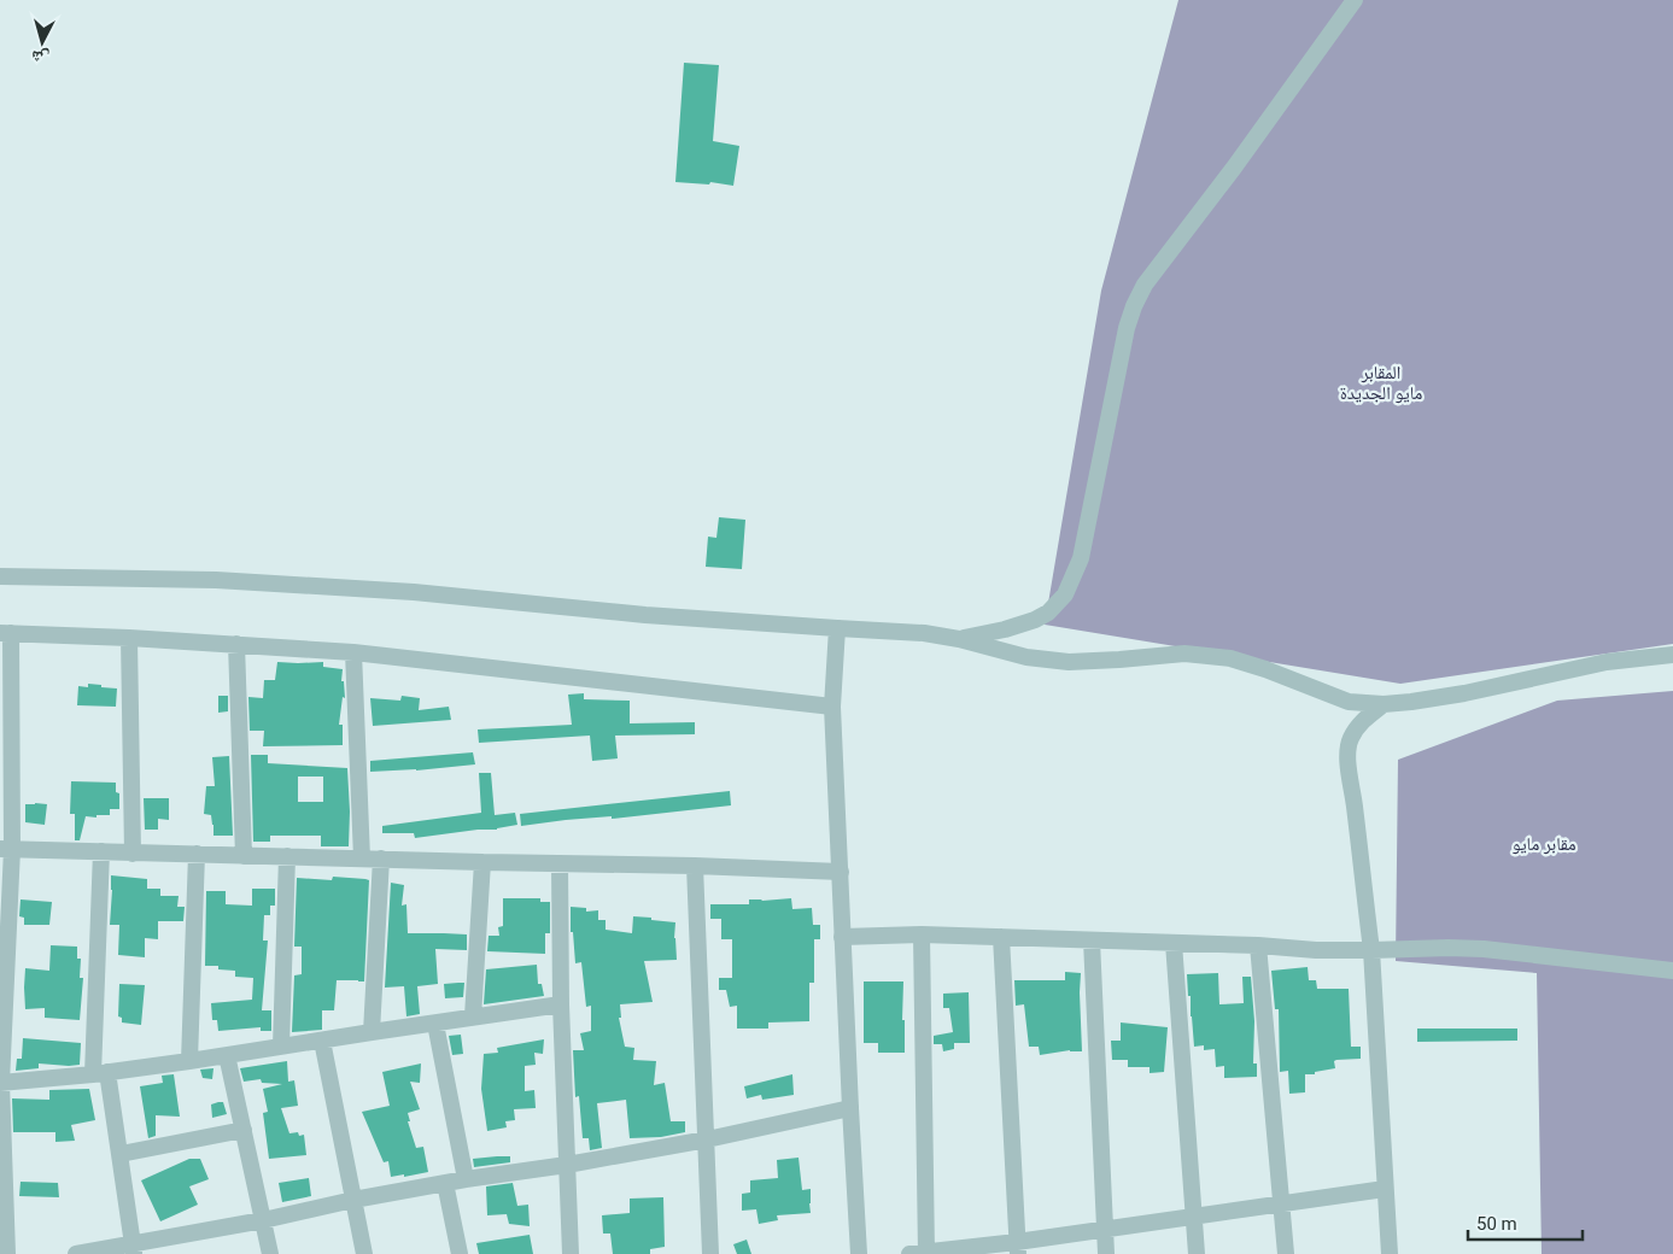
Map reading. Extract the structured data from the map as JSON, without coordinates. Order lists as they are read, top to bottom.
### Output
{
  "parks": ["المقابر مايو الجديدة", "مقابر مايو"],
  "scale_bar": "50 m",
  "north": "bottom"
}
